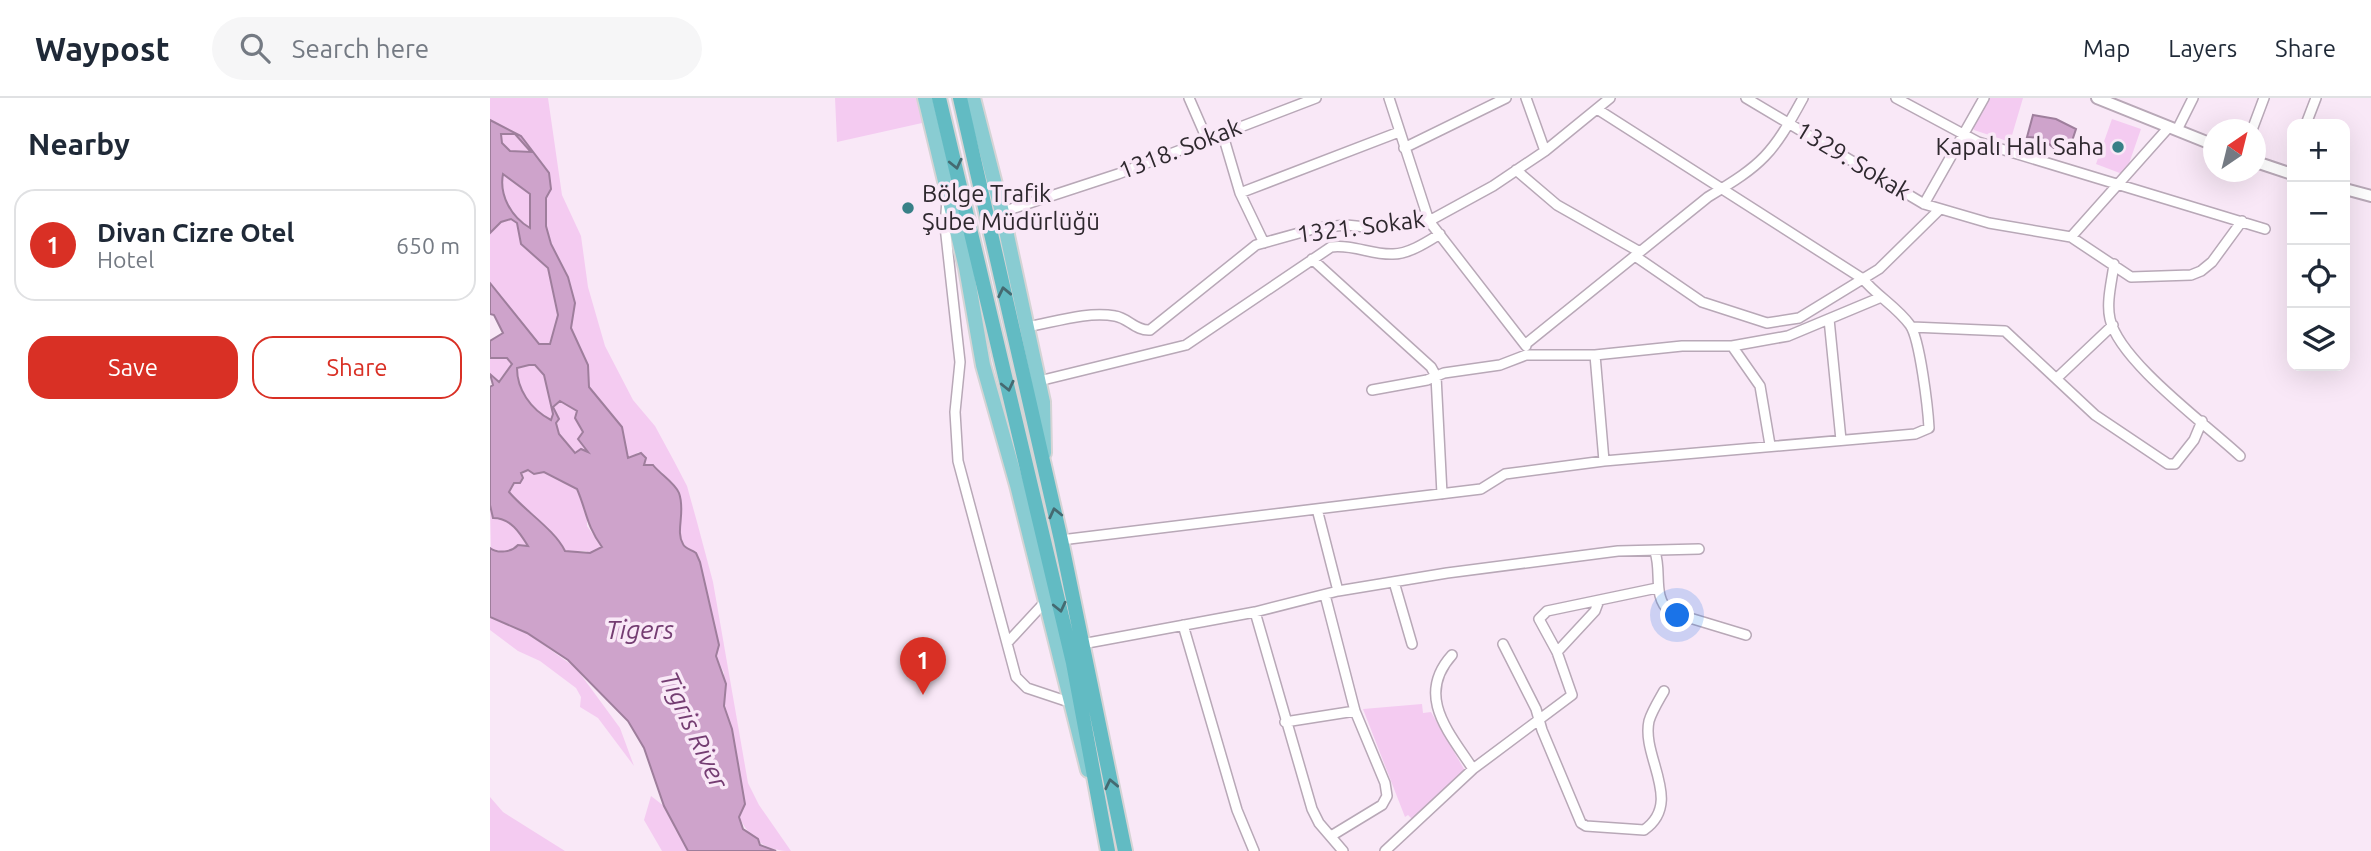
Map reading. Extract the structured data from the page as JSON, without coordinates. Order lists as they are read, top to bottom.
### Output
{
  "streets": {
    "street": ["1318. Sokak", "1329. Sokak", "1321. Sokak"]
  },
  "water": ["Tigers", "Tigris River"],
  "places": ["Kapalı Halı Saha", "Bölge Trafik Şube Müdürlüğü"],
  "north": "top right",
  "page": {
    "header": "Waypost",
    "search": "Search here",
    "nav": ["Map", "Layers", "Share"],
    "heading": "Nearby",
    "map_buttons": ["+", "−"],
    "list": [
      {
        "mark": "1",
        "name": "Divan Cizre Otel",
        "note": "Hotel",
        "value": "650 m"
      }
    ],
    "buttons": ["Save", "Share"],
    "pins": "1"
  }
}
